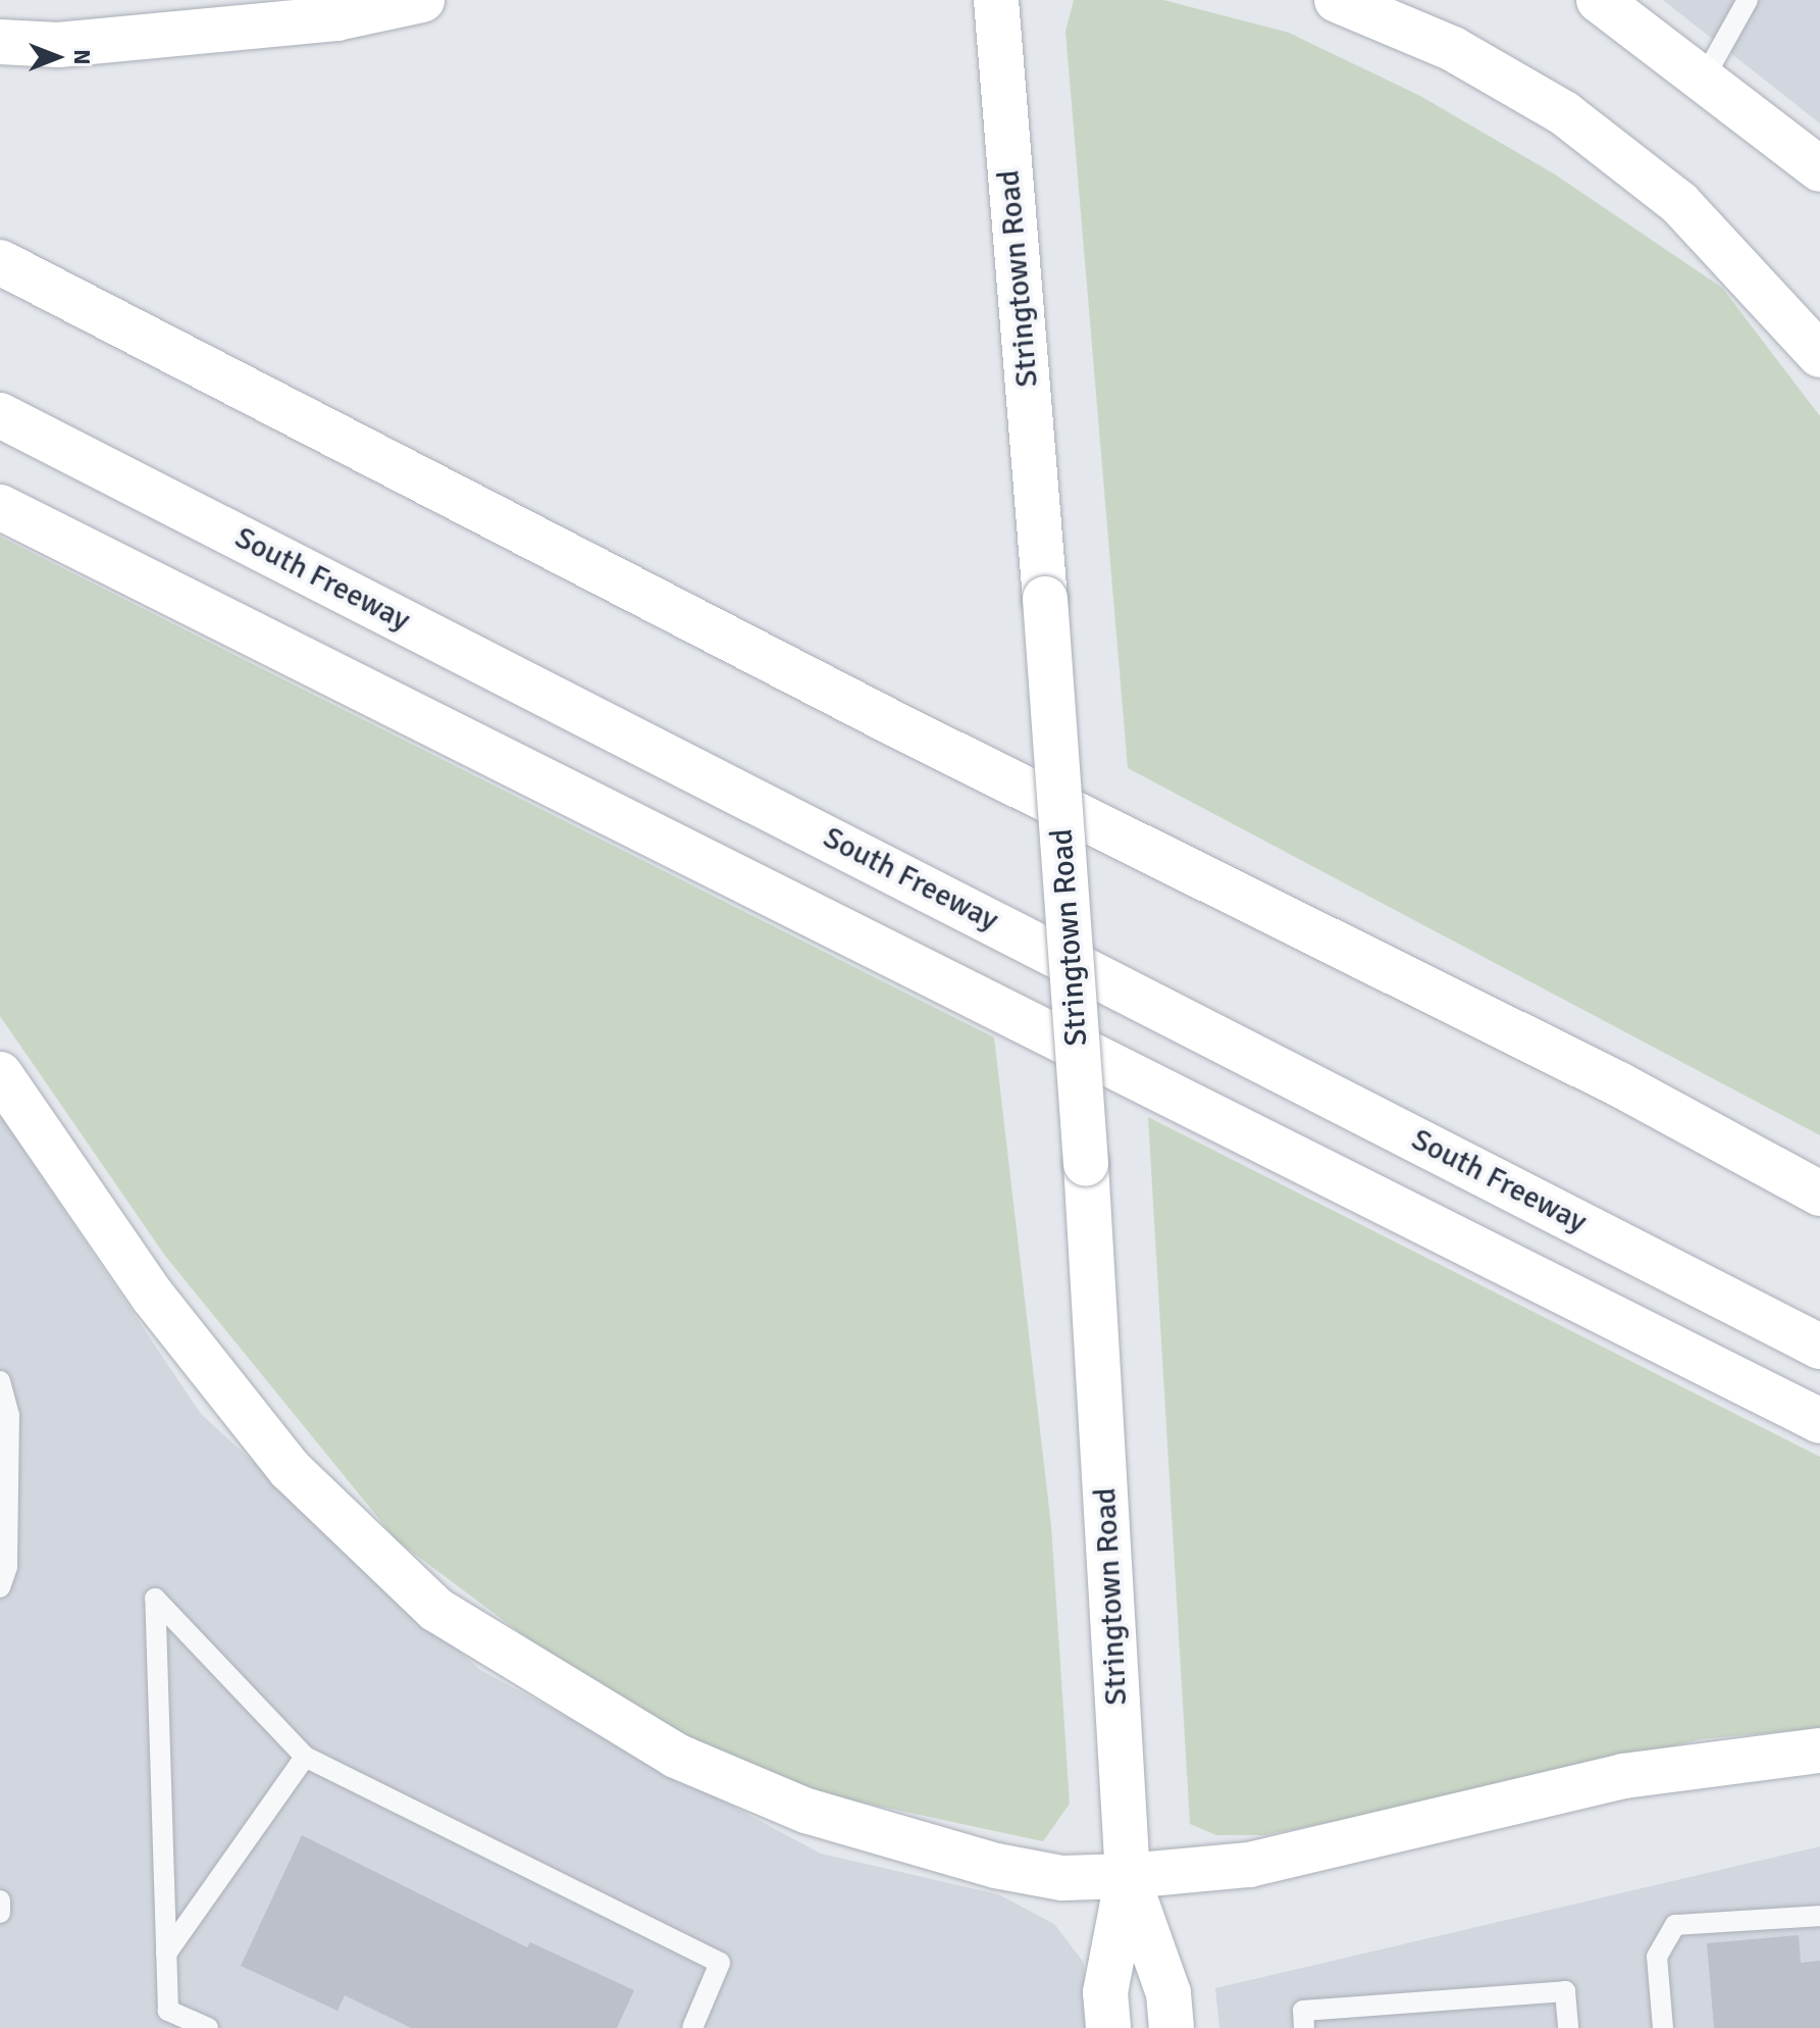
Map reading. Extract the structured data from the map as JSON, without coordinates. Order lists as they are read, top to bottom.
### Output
{
  "streets": {
    "main road": ["Stringtown Road", "South Freeway"]
  },
  "north": "right"
}
